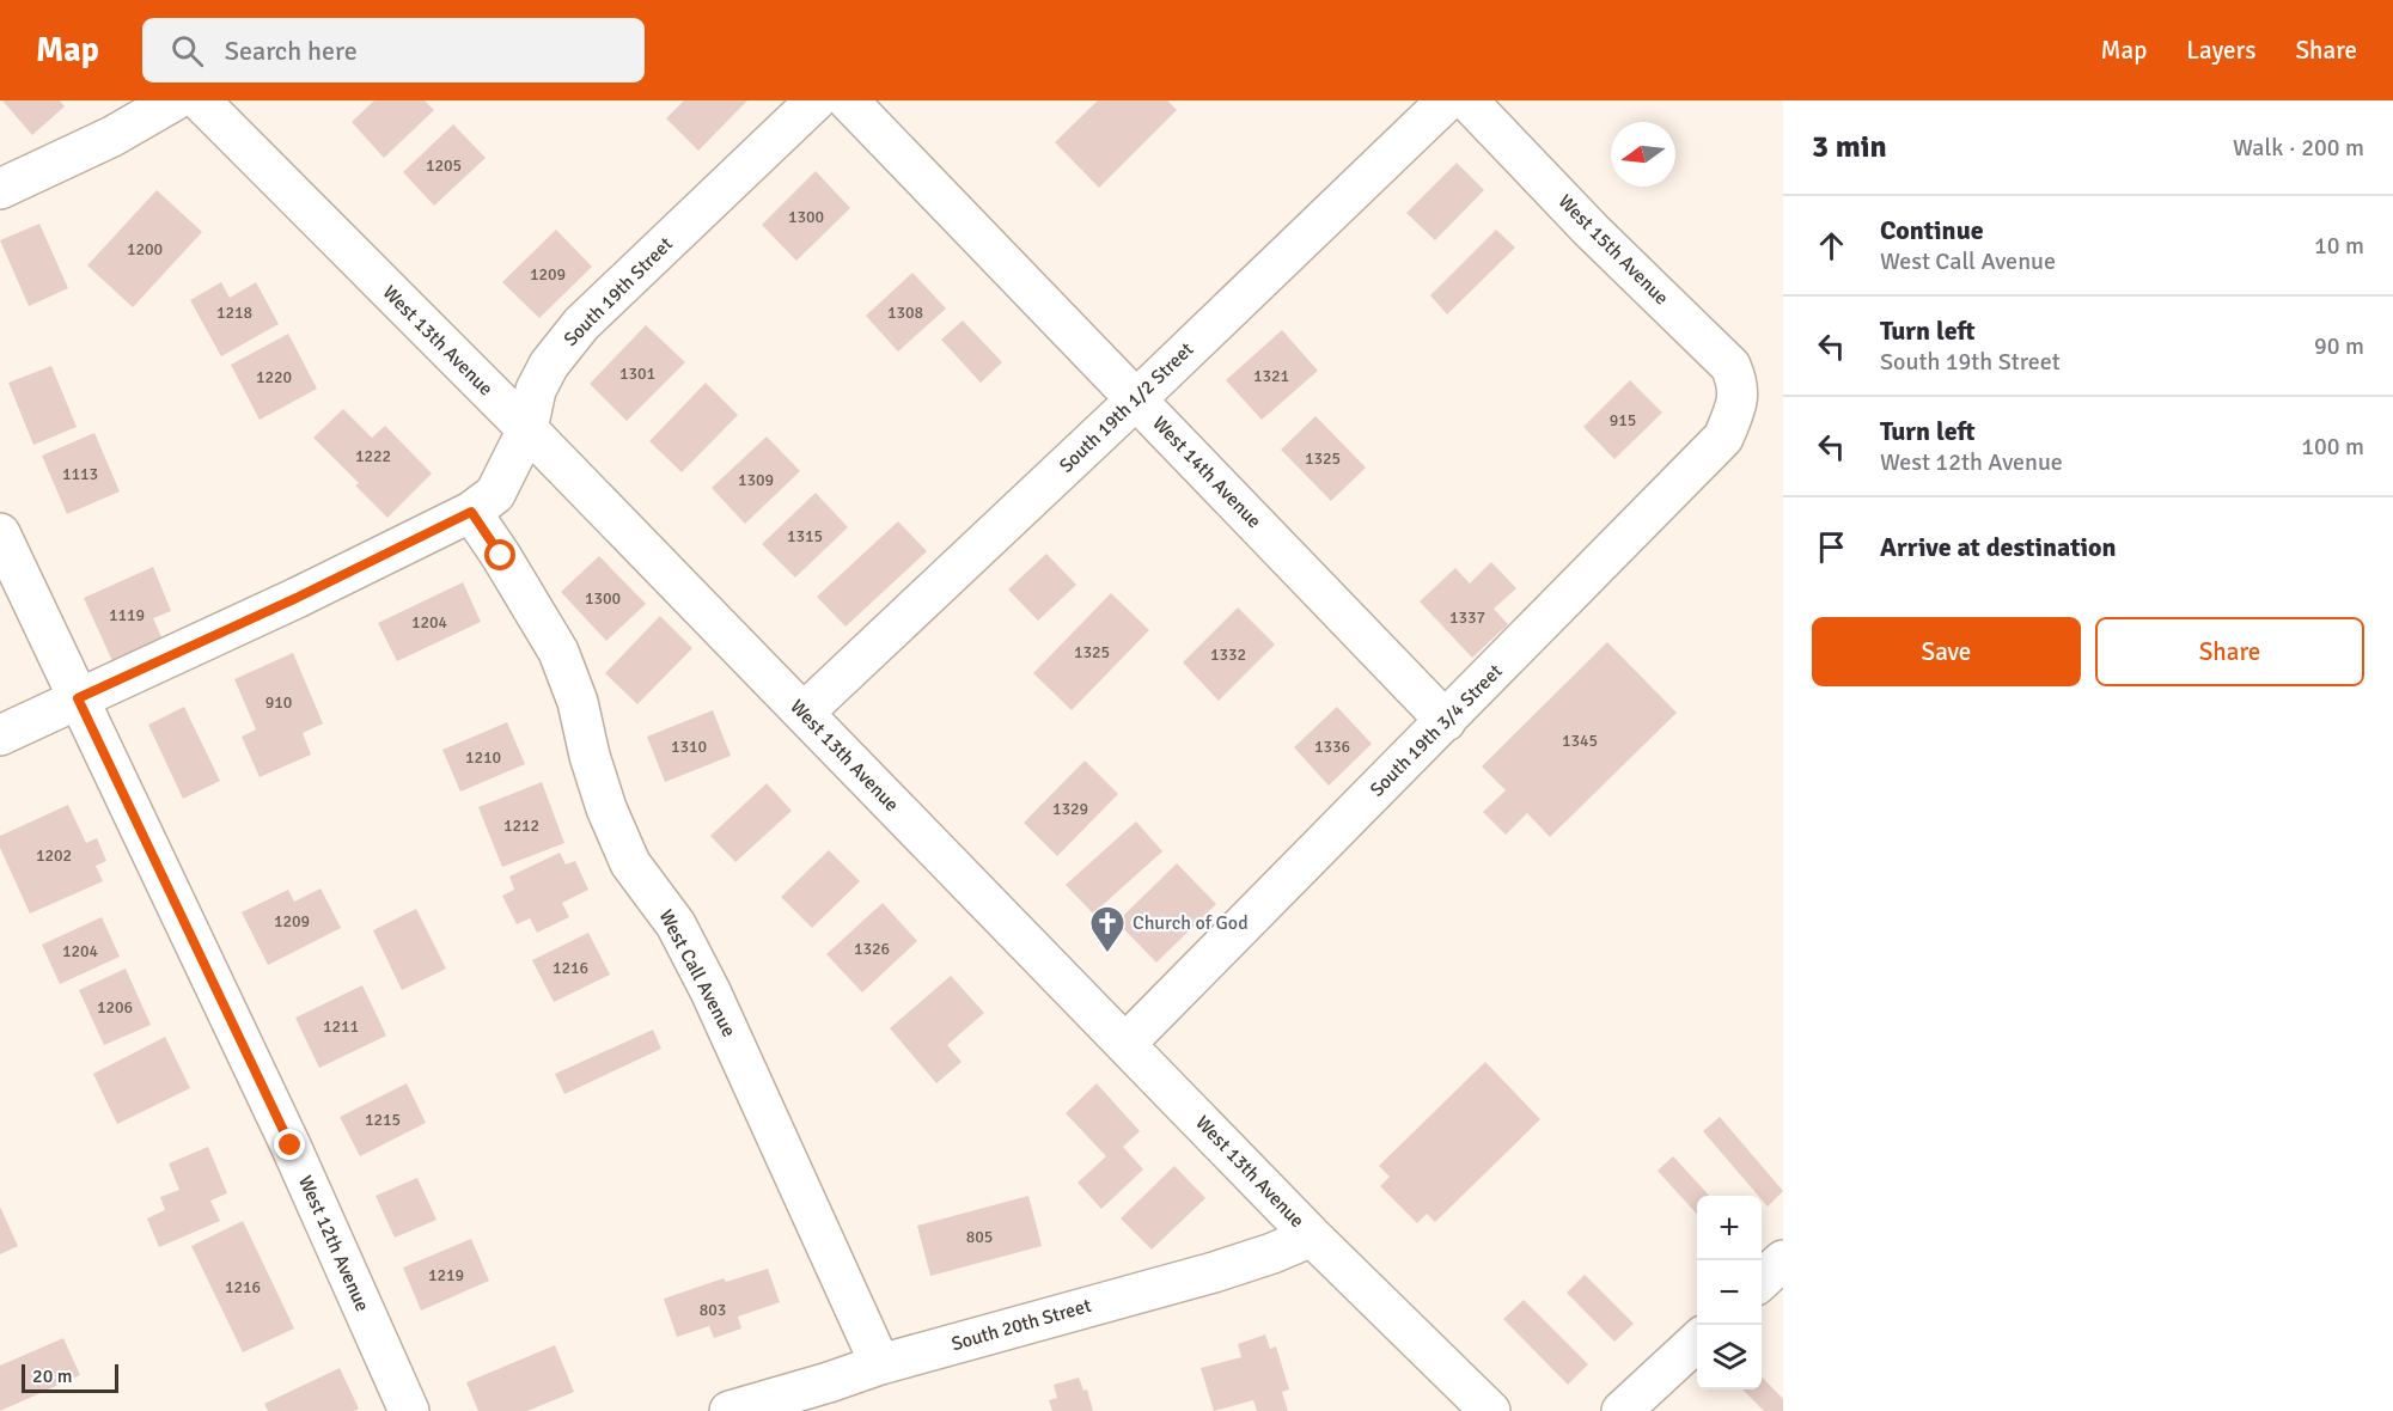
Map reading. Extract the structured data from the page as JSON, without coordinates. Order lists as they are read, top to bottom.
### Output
{
  "streets": {
    "street": [
      "West 15th Avenue",
      "South 19th Street",
      "West 13th Avenue",
      "South 19th 1/2 Street",
      "West 14th Avenue",
      "South 19th 3/4 Street",
      "West Call Avenue",
      "West 12th Avenue",
      "South 20th Street"
    ]
  },
  "crossings": [
    ["West 15th Avenue", "South 19th 3/4 Street"],
    ["South 19th Street", "West 13th Avenue"],
    ["South 19th Street", "West Call Avenue"],
    ["South 19th Street", "West 12th Avenue"],
    ["West 13th Avenue", "South 19th 1/2 Street"],
    ["West 13th Avenue", "South 19th 3/4 Street"],
    ["West 13th Avenue", "South 20th Street"],
    ["South 19th 1/2 Street", "West 14th Avenue"],
    ["West 14th Avenue", "South 19th 3/4 Street"],
    ["West Call Avenue", "South 20th Street"]
  ],
  "places": {
    "church": ["Church of God"]
  },
  "house_numbers": [
    "1205",
    "1300",
    "1200",
    "1209",
    "1218",
    "1308",
    "1301",
    "1321",
    "1220",
    "915",
    "1222",
    "1325",
    "1113",
    "1309",
    "1315",
    "1300",
    "1119",
    "1337",
    "1204",
    "1325",
    "1332",
    "910",
    "1345",
    "1310",
    "1336",
    "1210",
    "1329",
    "1212",
    "1202",
    "1209",
    "1326",
    "1204",
    "1216",
    "1206",
    "1211",
    "1215",
    "805",
    "1219",
    "1216",
    "803"
  ],
  "scale_bar": "20 m",
  "north": "left",
  "page": {
    "header": "Map",
    "search": "Search here",
    "nav": ["Map", "Layers", "Share"],
    "heading": ["3 min", "Walk · 200 m"],
    "list": [
      ["Continue", "West Call Avenue", "10 m"],
      ["Turn left", "South 19th Street", "90 m"],
      ["Turn left", "West 12th Avenue", "100 m"],
      "Arrive at destination"
    ],
    "buttons": ["Save", "Share"],
    "map_buttons": ["+", "−"],
    "scale": "20 m"
  }
}
